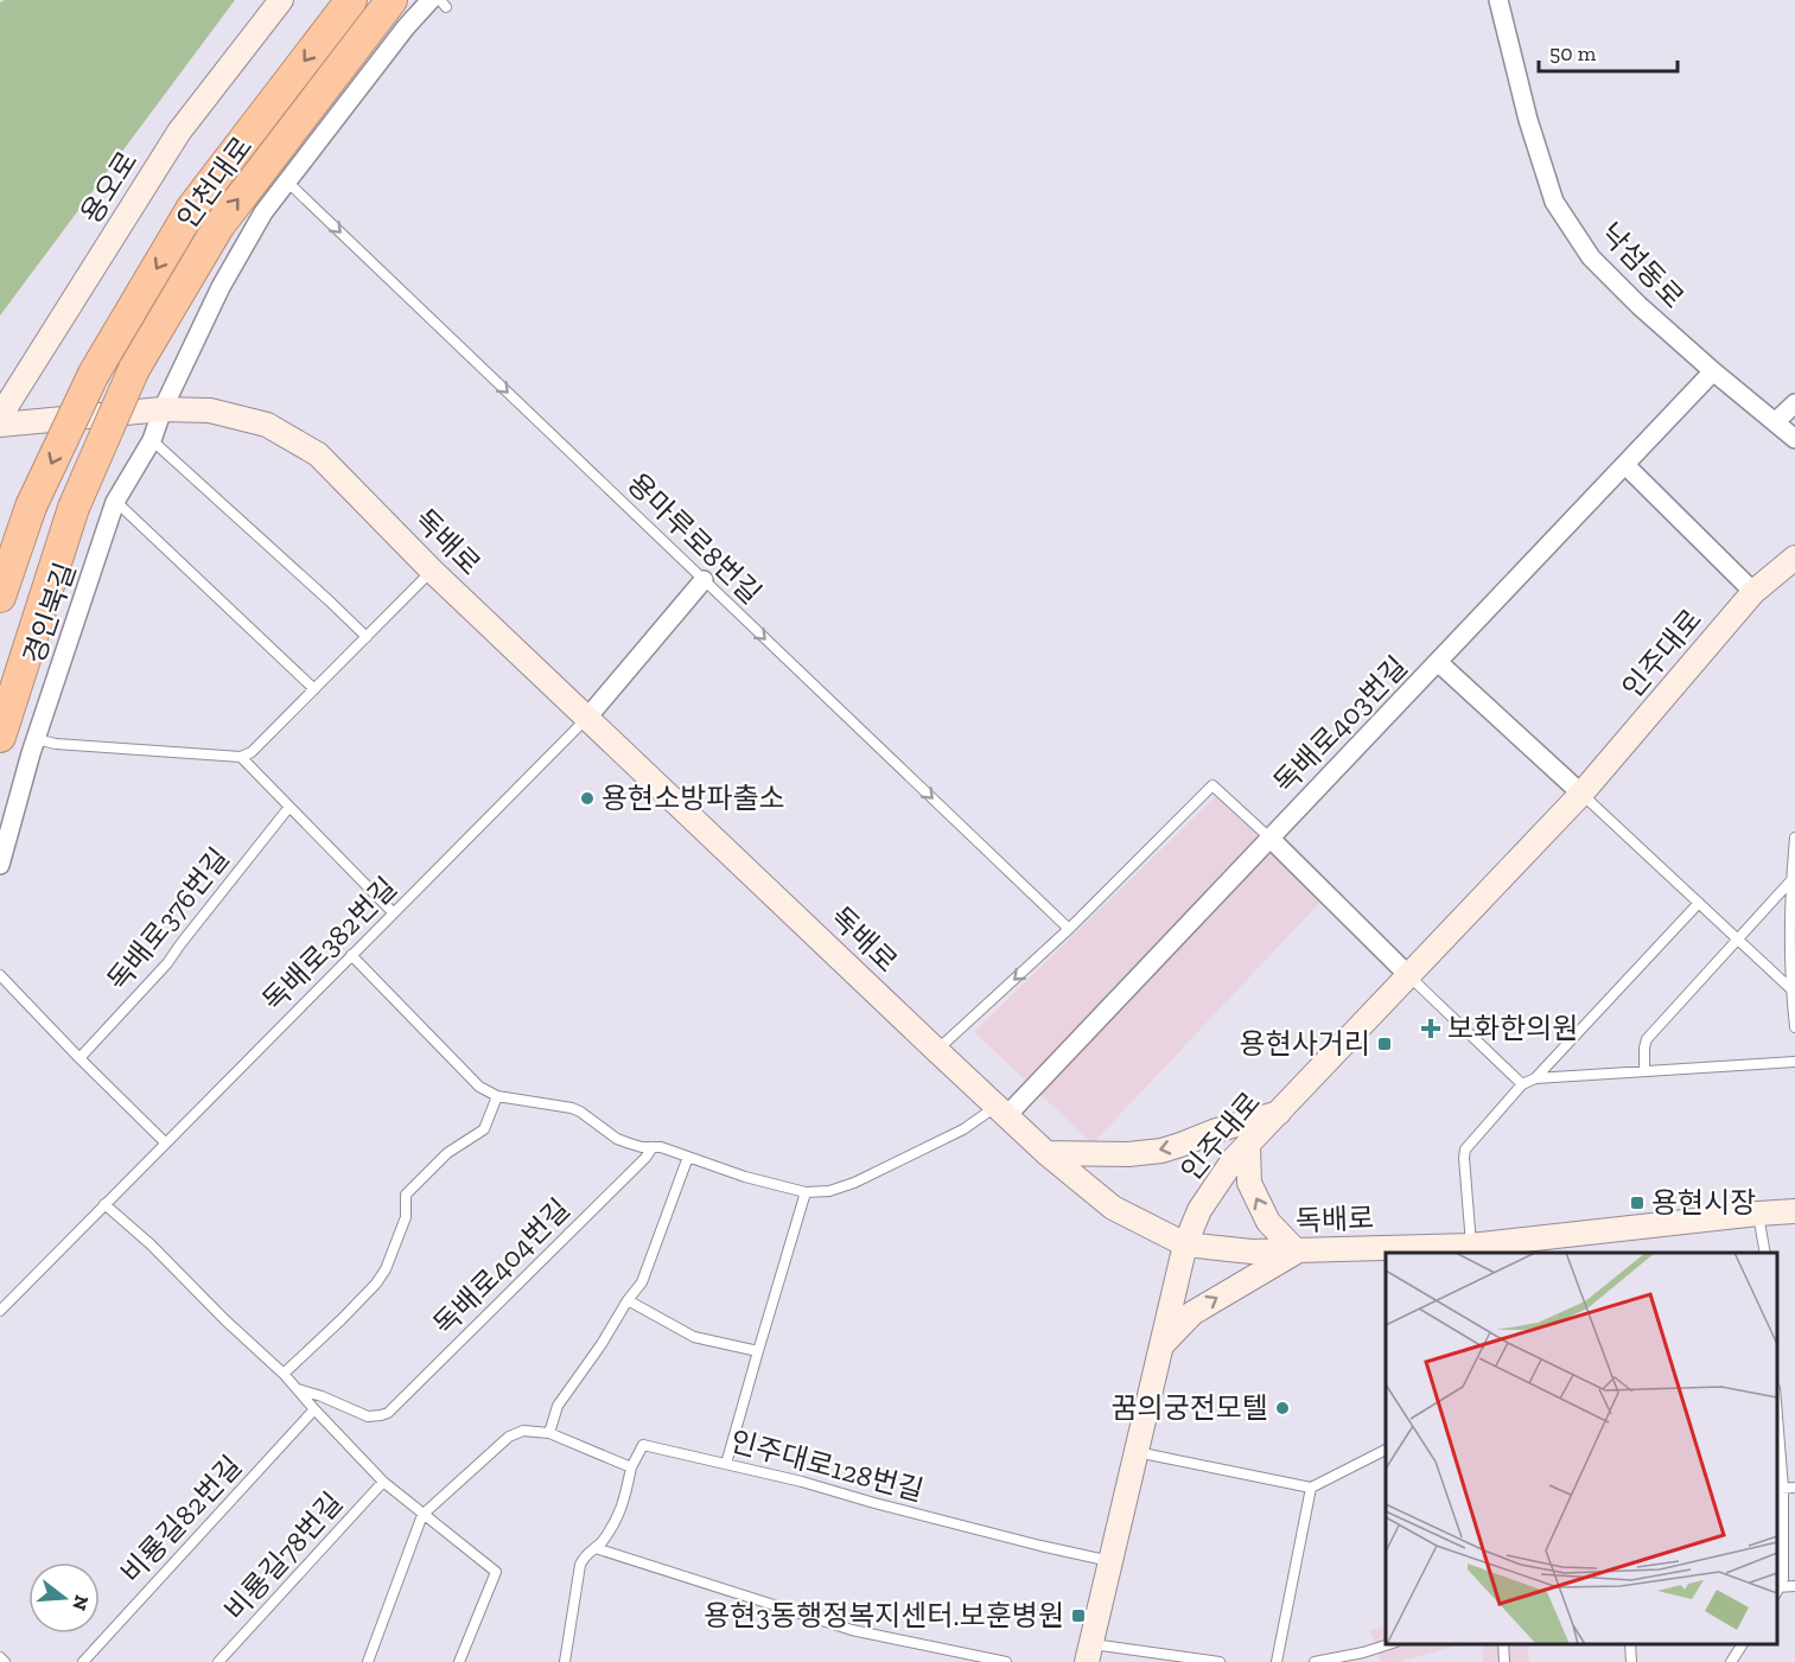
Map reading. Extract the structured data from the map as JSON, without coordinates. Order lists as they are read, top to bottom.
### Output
{
  "streets": {
    "highway": ["인천대로"],
    "main road": ["용오로", "독배로", "인주대로"],
    "street": ["낙섬동로", "경인북길", "독배로403번길"],
    "lane": [
      "용마루로8번길",
      "독배로376번길",
      "독배로382번길",
      "독배로404번길",
      "인주대로128번길",
      "비룡길82번길",
      "비룡길78번길"
    ]
  },
  "crossings": [
    ["낙섬동로", "독배로403번길"],
    ["용마루로8번길", "경인북길"],
    ["독배로", "경인북길"],
    ["독배로", "인주대로"],
    ["독배로", "독배로403번길"],
    ["독배로", "독배로382번길"],
    ["인주대로", "인주대로128번길"]
  ],
  "one_way": ["용마루로8번길"],
  "places": {
    "other": ["용현소방파출소", "꿈의궁전모텔"],
    "health": ["보화한의원"],
    "transit": ["용현사거리", "용현시장", "용현3동행정복지센터.보훈병원"]
  },
  "scale_bar": "50 m",
  "north": "right"
}
